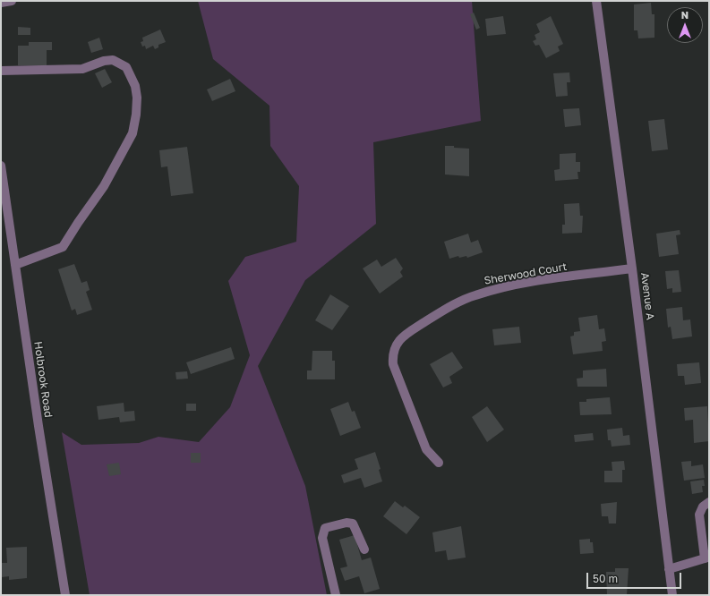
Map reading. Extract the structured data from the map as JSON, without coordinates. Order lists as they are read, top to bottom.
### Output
{
  "streets": {
    "street": ["Sherwood Court", "Avenue A", "Holbrook Road"]
  },
  "crossings": [
    ["Sherwood Court", "Avenue A"]
  ],
  "scale_bar": "50 m",
  "north": "top"
}
